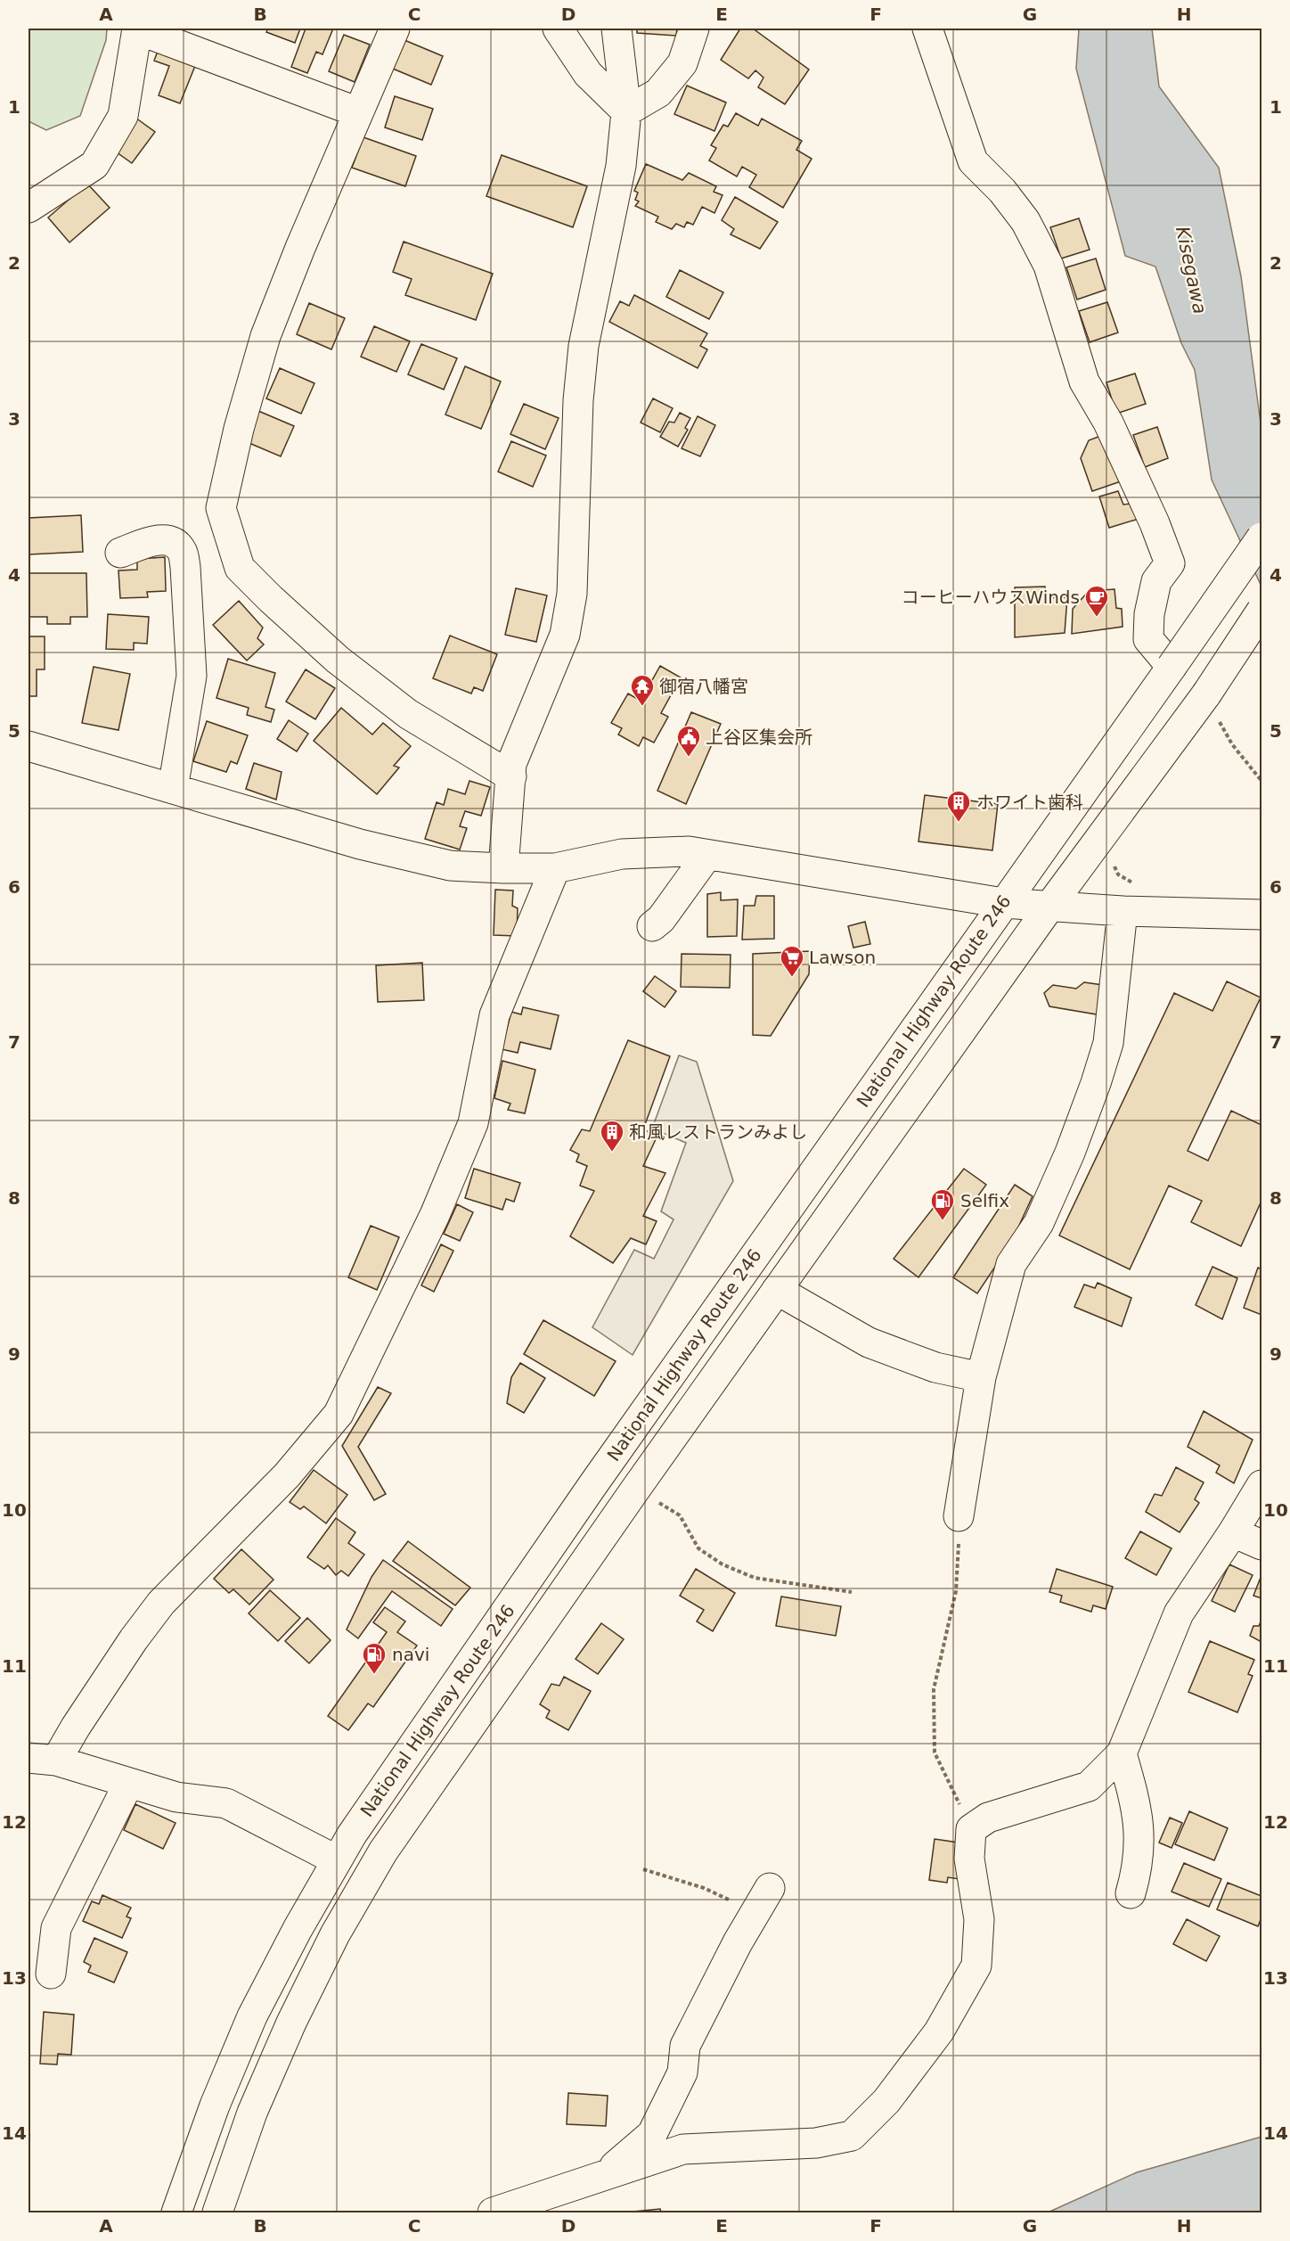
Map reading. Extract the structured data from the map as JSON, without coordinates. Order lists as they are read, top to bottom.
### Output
{
  "streets": {
    "main road": ["National Highway Route 246"]
  },
  "water": ["Kisegawa"],
  "places": {
    "cafe": ["コーヒーハウスWinds"],
    "temple": ["御宿八幡宮"],
    "public building": ["上谷区集会所"],
    "building": ["ホワイト歯科", "和風レストランみよし"],
    "supermarket": ["Lawson"],
    "fuel station": ["Selfix", "navi"]
  },
  "grid": {
    "columns": [
      "A",
      "B",
      "C",
      "D",
      "E",
      "F",
      "G",
      "H"
    ],
    "rows": [
      "1",
      "2",
      "3",
      "4",
      "5",
      "6",
      "7",
      "8",
      "9",
      "10",
      "11",
      "12",
      "13",
      "14"
    ]
  }
}
